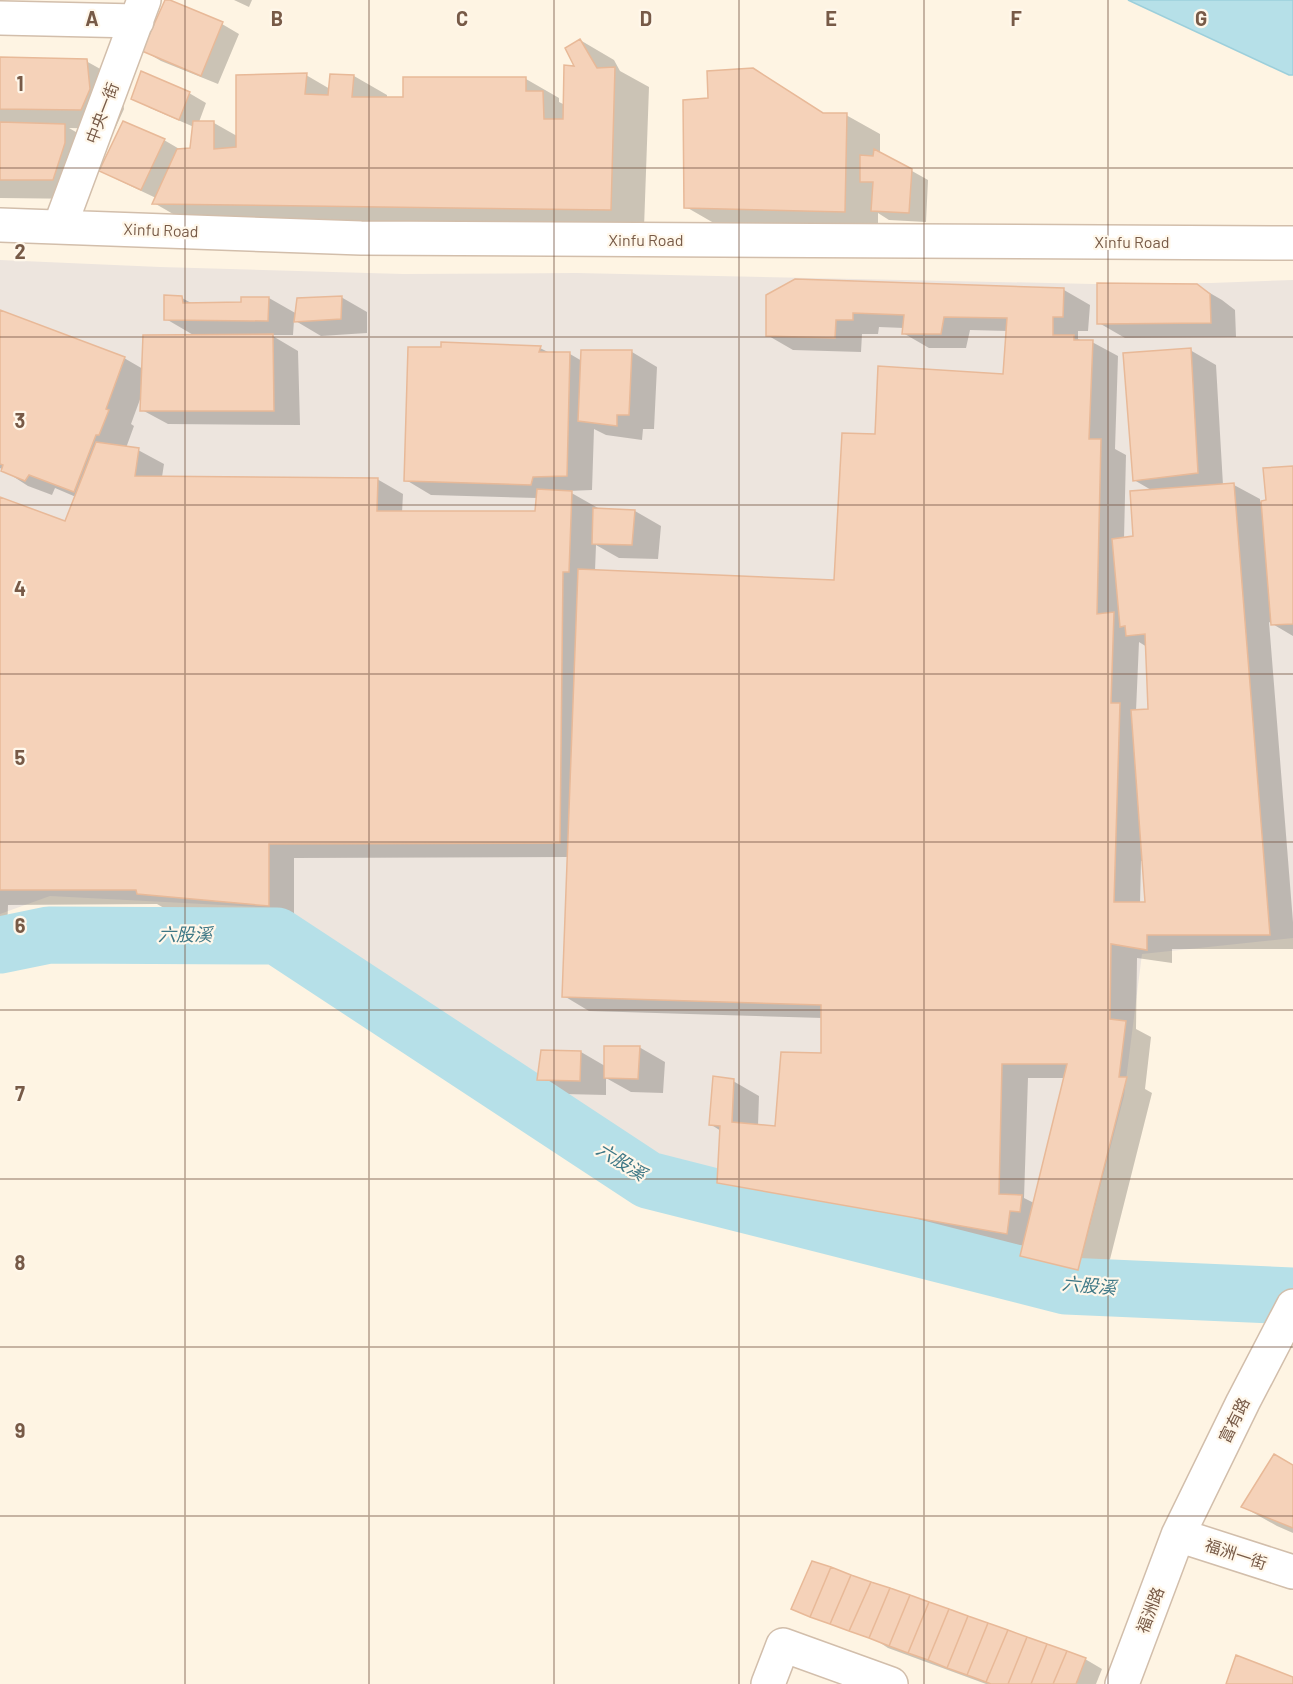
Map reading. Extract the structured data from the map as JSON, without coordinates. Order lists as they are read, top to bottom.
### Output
{
  "streets": {
    "street": [
      "中央一街",
      "Xinfu Road",
      "富有路",
      "福洲一街",
      "福洲路"
    ]
  },
  "crossings": [
    ["中央一街", "Xinfu Road"],
    ["富有路", "福洲一街"],
    ["富有路", "福洲路"],
    ["福洲一街", "福洲路"]
  ],
  "water": ["六股溪"],
  "grid": {
    "columns": [
      "A",
      "B",
      "C",
      "D",
      "E",
      "F",
      "G"
    ],
    "rows": [
      "1",
      "2",
      "3",
      "4",
      "5",
      "6",
      "7",
      "8",
      "9"
    ]
  }
}
